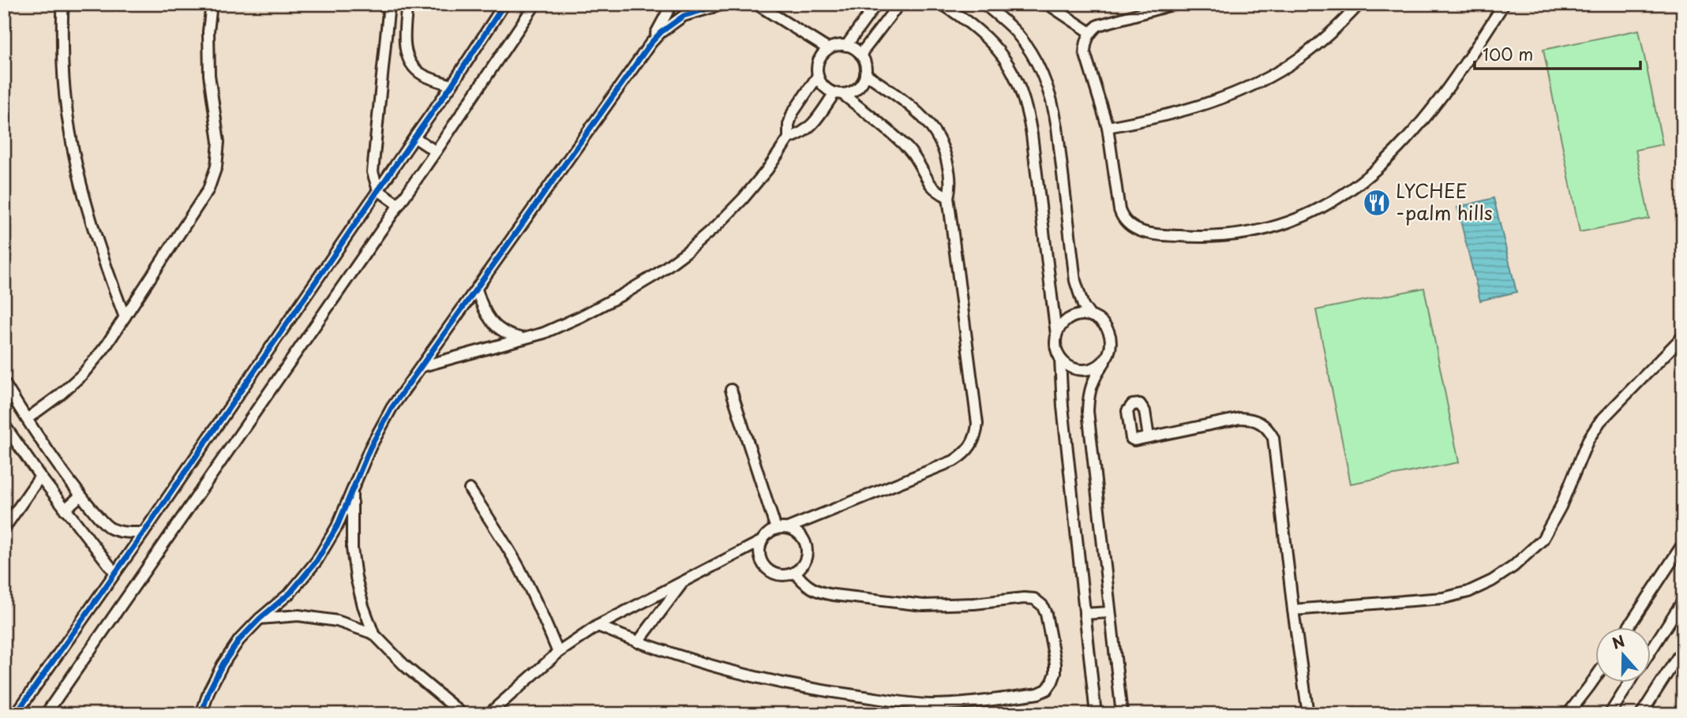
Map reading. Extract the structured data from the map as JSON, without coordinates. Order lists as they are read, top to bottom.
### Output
{
  "places": {
    "restaurant": ["LYCHEE -palm hills"]
  },
  "scale_bar": "100 m",
  "north": "top"
}
